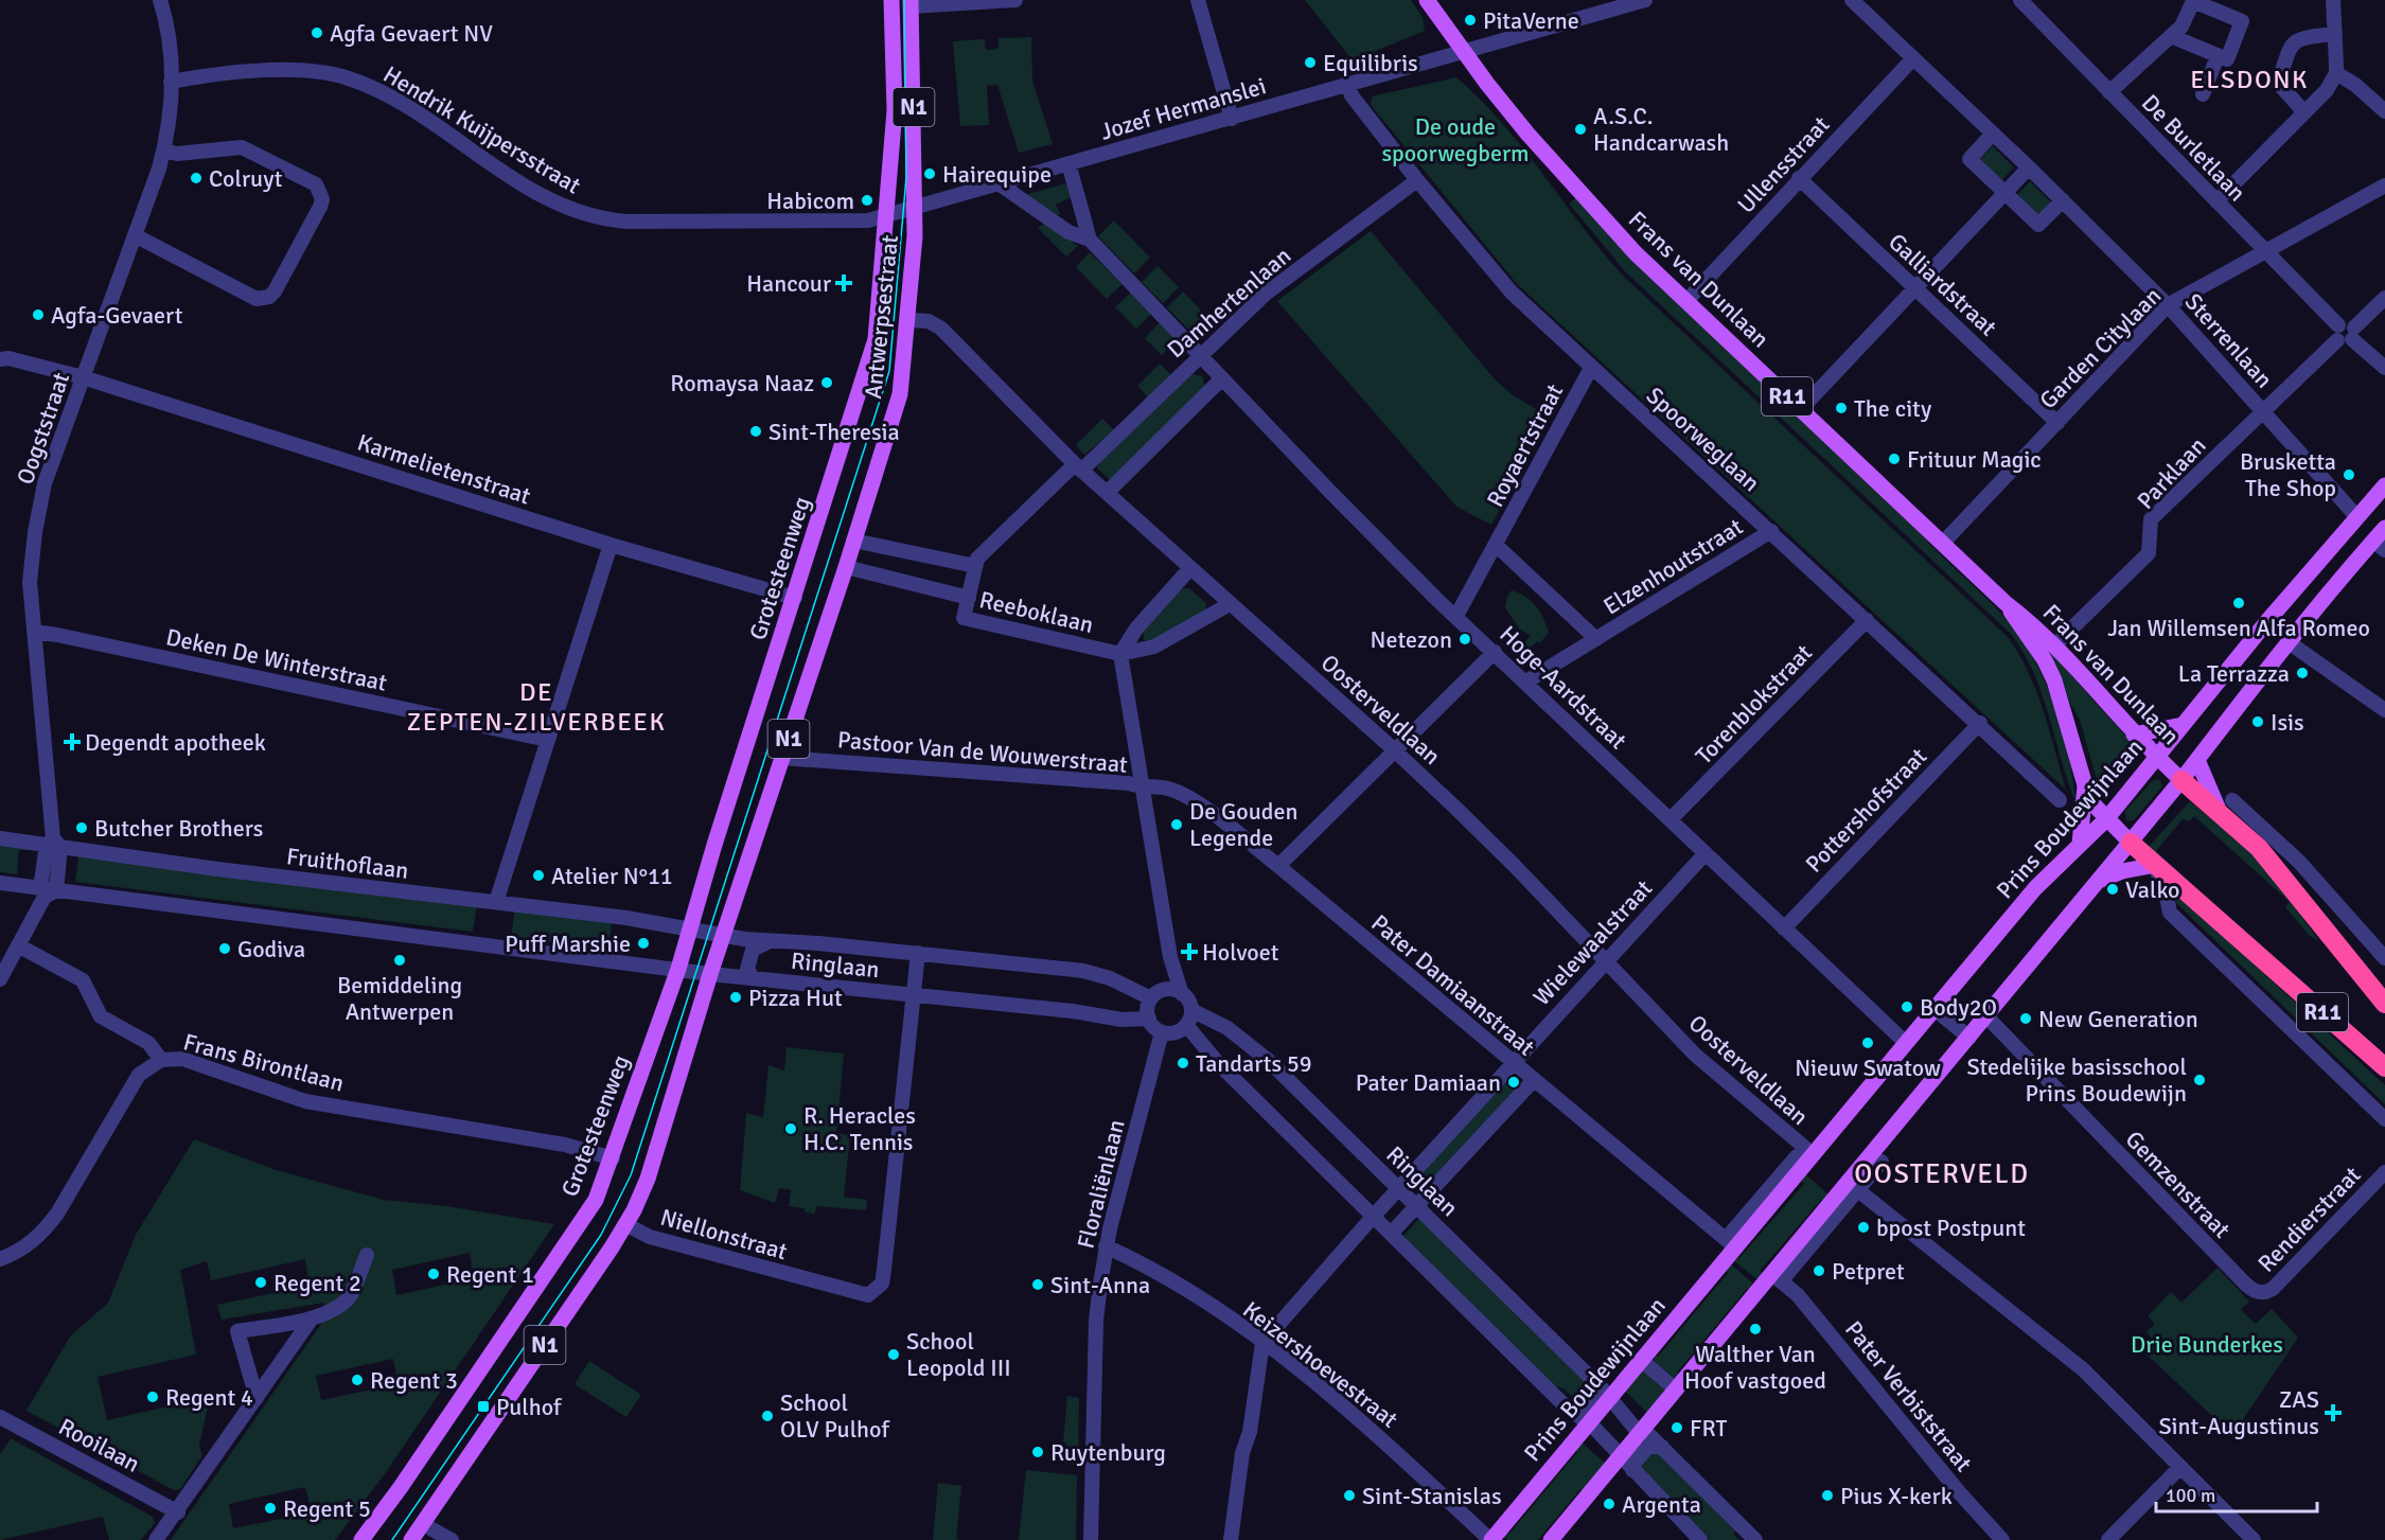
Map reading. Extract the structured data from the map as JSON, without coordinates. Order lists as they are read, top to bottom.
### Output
{
  "streets": {
    "highway": ["R11"],
    "main road": [
      "N1",
      "Frans van Dunlaan",
      "Antwerpsestraat",
      "Grotesteenweg",
      "Prins Boudewijnlaan"
    ],
    "street": [
      "Jozef Hermanslei",
      "Hendrik Kuijpersstraat",
      "De Burletlaan",
      "Ullensstraat",
      "Galliardstraat",
      "Damhertenlaan",
      "Sterrenlaan",
      "Garden Citylaan",
      "Oogststraat",
      "Spoorweglaan",
      "Royaertstraat",
      "Karmelietenstraat",
      "Parklaan",
      "Elzenhoutstraat",
      "Reeboklaan",
      "Deken De Winterstraat",
      "Hoge-Aardstraat",
      "Torenblokstraat",
      "Oosterveldlaan",
      "Pastoor Van de Wouwerstraat",
      "Pottershofstraat",
      "Fruithoflaan",
      "Wielewaalstraat",
      "Ringlaan",
      "Pater Damiaanstraat",
      "Frans Birontlaan",
      "Floraliënlaan",
      "Gemzenstraat",
      "Rendierstraat",
      "Niellonstraat",
      "Keizershoevestraat",
      "Pater Verbiststraat",
      "Rooilaan"
    ]
  },
  "crossings": [
    ["N1", "Antwerpsestraat"],
    ["N1", "Grotesteenweg"],
    ["N1", "Pastoor Van de Wouwerstraat"],
    ["N1", "Fruithoflaan"],
    ["N1", "Ringlaan"],
    ["N1", "Niellonstraat"],
    ["Jozef Hermanslei", "Frans van Dunlaan"],
    ["Jozef Hermanslei", "Antwerpsestraat"],
    ["Jozef Hermanslei", "R11"],
    ["Jozef Hermanslei", "Spoorweglaan"],
    ["Hendrik Kuijpersstraat", "Antwerpsestraat"],
    ["Hendrik Kuijpersstraat", "Oogststraat"],
    ["Hendrik Kuijpersstraat", "Grotesteenweg"],
    ["De Burletlaan", "Garden Citylaan"],
    ["De Burletlaan", "Parklaan"],
    ["Ullensstraat", "Frans van Dunlaan"],
    ["Ullensstraat", "Galliardstraat"],
    ["Ullensstraat", "Sterrenlaan"],
    ["Frans van Dunlaan", "Garden Citylaan"],
    ["Frans van Dunlaan", "R11"],
    ["Frans van Dunlaan", "Parklaan"],
    ["Frans van Dunlaan", "Prins Boudewijnlaan"],
    ["Galliardstraat", "Garden Citylaan"],
    ["Damhertenlaan", "Spoorweglaan"],
    ["Damhertenlaan", "Reeboklaan"],
    ["Damhertenlaan", "Hoge-Aardstraat"],
    ["Damhertenlaan", "Oosterveldlaan"],
    ["Antwerpsestraat", "Grotesteenweg"],
    ["Antwerpsestraat", "Oosterveldlaan"],
    ["Sterrenlaan", "Garden Citylaan"],
    ["Sterrenlaan", "Parklaan"],
    ["Sterrenlaan", "Prins Boudewijnlaan"],
    ["Oogststraat", "Karmelietenstraat"],
    ["Oogststraat", "Deken De Winterstraat"],
    ["Oogststraat", "Fruithoflaan"],
    ["Spoorweglaan", "Royaertstraat"],
    ["Spoorweglaan", "Elzenhoutstraat"],
    ["Spoorweglaan", "Torenblokstraat"],
    ["Spoorweglaan", "Pottershofstraat"],
    ["Royaertstraat", "Hoge-Aardstraat"],
    ["Karmelietenstraat", "Grotesteenweg"],
    ["Elzenhoutstraat", "Hoge-Aardstraat"],
    ["Grotesteenweg", "Fruithoflaan"],
    ["Grotesteenweg", "Ringlaan"],
    ["Grotesteenweg", "Frans Birontlaan"],
    ["Hoge-Aardstraat", "Torenblokstraat"],
    ["Hoge-Aardstraat", "Pottershofstraat"],
    ["Hoge-Aardstraat", "Prins Boudewijnlaan"],
    ["Hoge-Aardstraat", "Wielewaalstraat"],
    ["Oosterveldlaan", "Prins Boudewijnlaan"],
    ["Oosterveldlaan", "Wielewaalstraat"],
    ["Pastoor Van de Wouwerstraat", "Pater Damiaanstraat"],
    ["Prins Boudewijnlaan", "Ringlaan"],
    ["Prins Boudewijnlaan", "Pater Damiaanstraat"],
    ["Prins Boudewijnlaan", "Keizershoevestraat"],
    ["Fruithoflaan", "Ringlaan"],
    ["Wielewaalstraat", "Ringlaan"],
    ["Wielewaalstraat", "Pater Damiaanstraat"],
    ["Wielewaalstraat", "Keizershoevestraat"],
    ["Ringlaan", "Floraliënlaan"],
    ["Ringlaan", "Niellonstraat"],
    ["Floraliënlaan", "Keizershoevestraat"],
    ["Gemzenstraat", "Rendierstraat"]
  ],
  "districts": ["ELSDONK", "DE ZEPTEN-ZILVERBEEK", "OOSTERVELD"],
  "parks": ["De oude spoorwegberm", "Drie Bunderkes"],
  "places": {
    "other": [
      "PitaVerne",
      "Agfa Gevaert NV",
      "Equilibris",
      "A.S.C. Handcarwash",
      "Hairequipe",
      "Colruyt",
      "Habicom",
      "Agfa-Gevaert",
      "Romaysa Naaz",
      "The city",
      "Sint-Theresia",
      "Frituur Magic",
      "Brusketta The Shop",
      "Jan Willemsen Alfa Romeo",
      "Netezon",
      "La Terrazza",
      "Isis",
      "De Gouden Legende",
      "Butcher Brothers",
      "Atelier N°11",
      "Valko",
      "Puff Marshie",
      "Godiva",
      "Bemiddeling Antwerpen",
      "Pizza Hut",
      "Body2O",
      "New Generation",
      "Nieuw Swatow",
      "Tandarts 59",
      "Stedelijke basisschool Prins Boudewijn",
      "Pater Damiaan",
      "R. Heracles H.C. Tennis",
      "bpost Postpunt",
      "Petpret",
      "Regent 1",
      "Regent 2",
      "Sint-Anna",
      "Walther Van Hoof vastgoed",
      "School Leopold III",
      "Regent 3",
      "Regent 4",
      "School OLV Pulhof",
      "FRT",
      "Ruytenburg",
      "Sint-Stanislas",
      "Pius X-kerk",
      "Argenta",
      "Regent 5"
    ],
    "health": [
      "Hancour",
      "Degendt apotheek",
      "Holvoet",
      "ZAS Sint-Augustinus"
    ],
    "transit": ["Pulhof"]
  },
  "scale_bar": "100 m"
}
